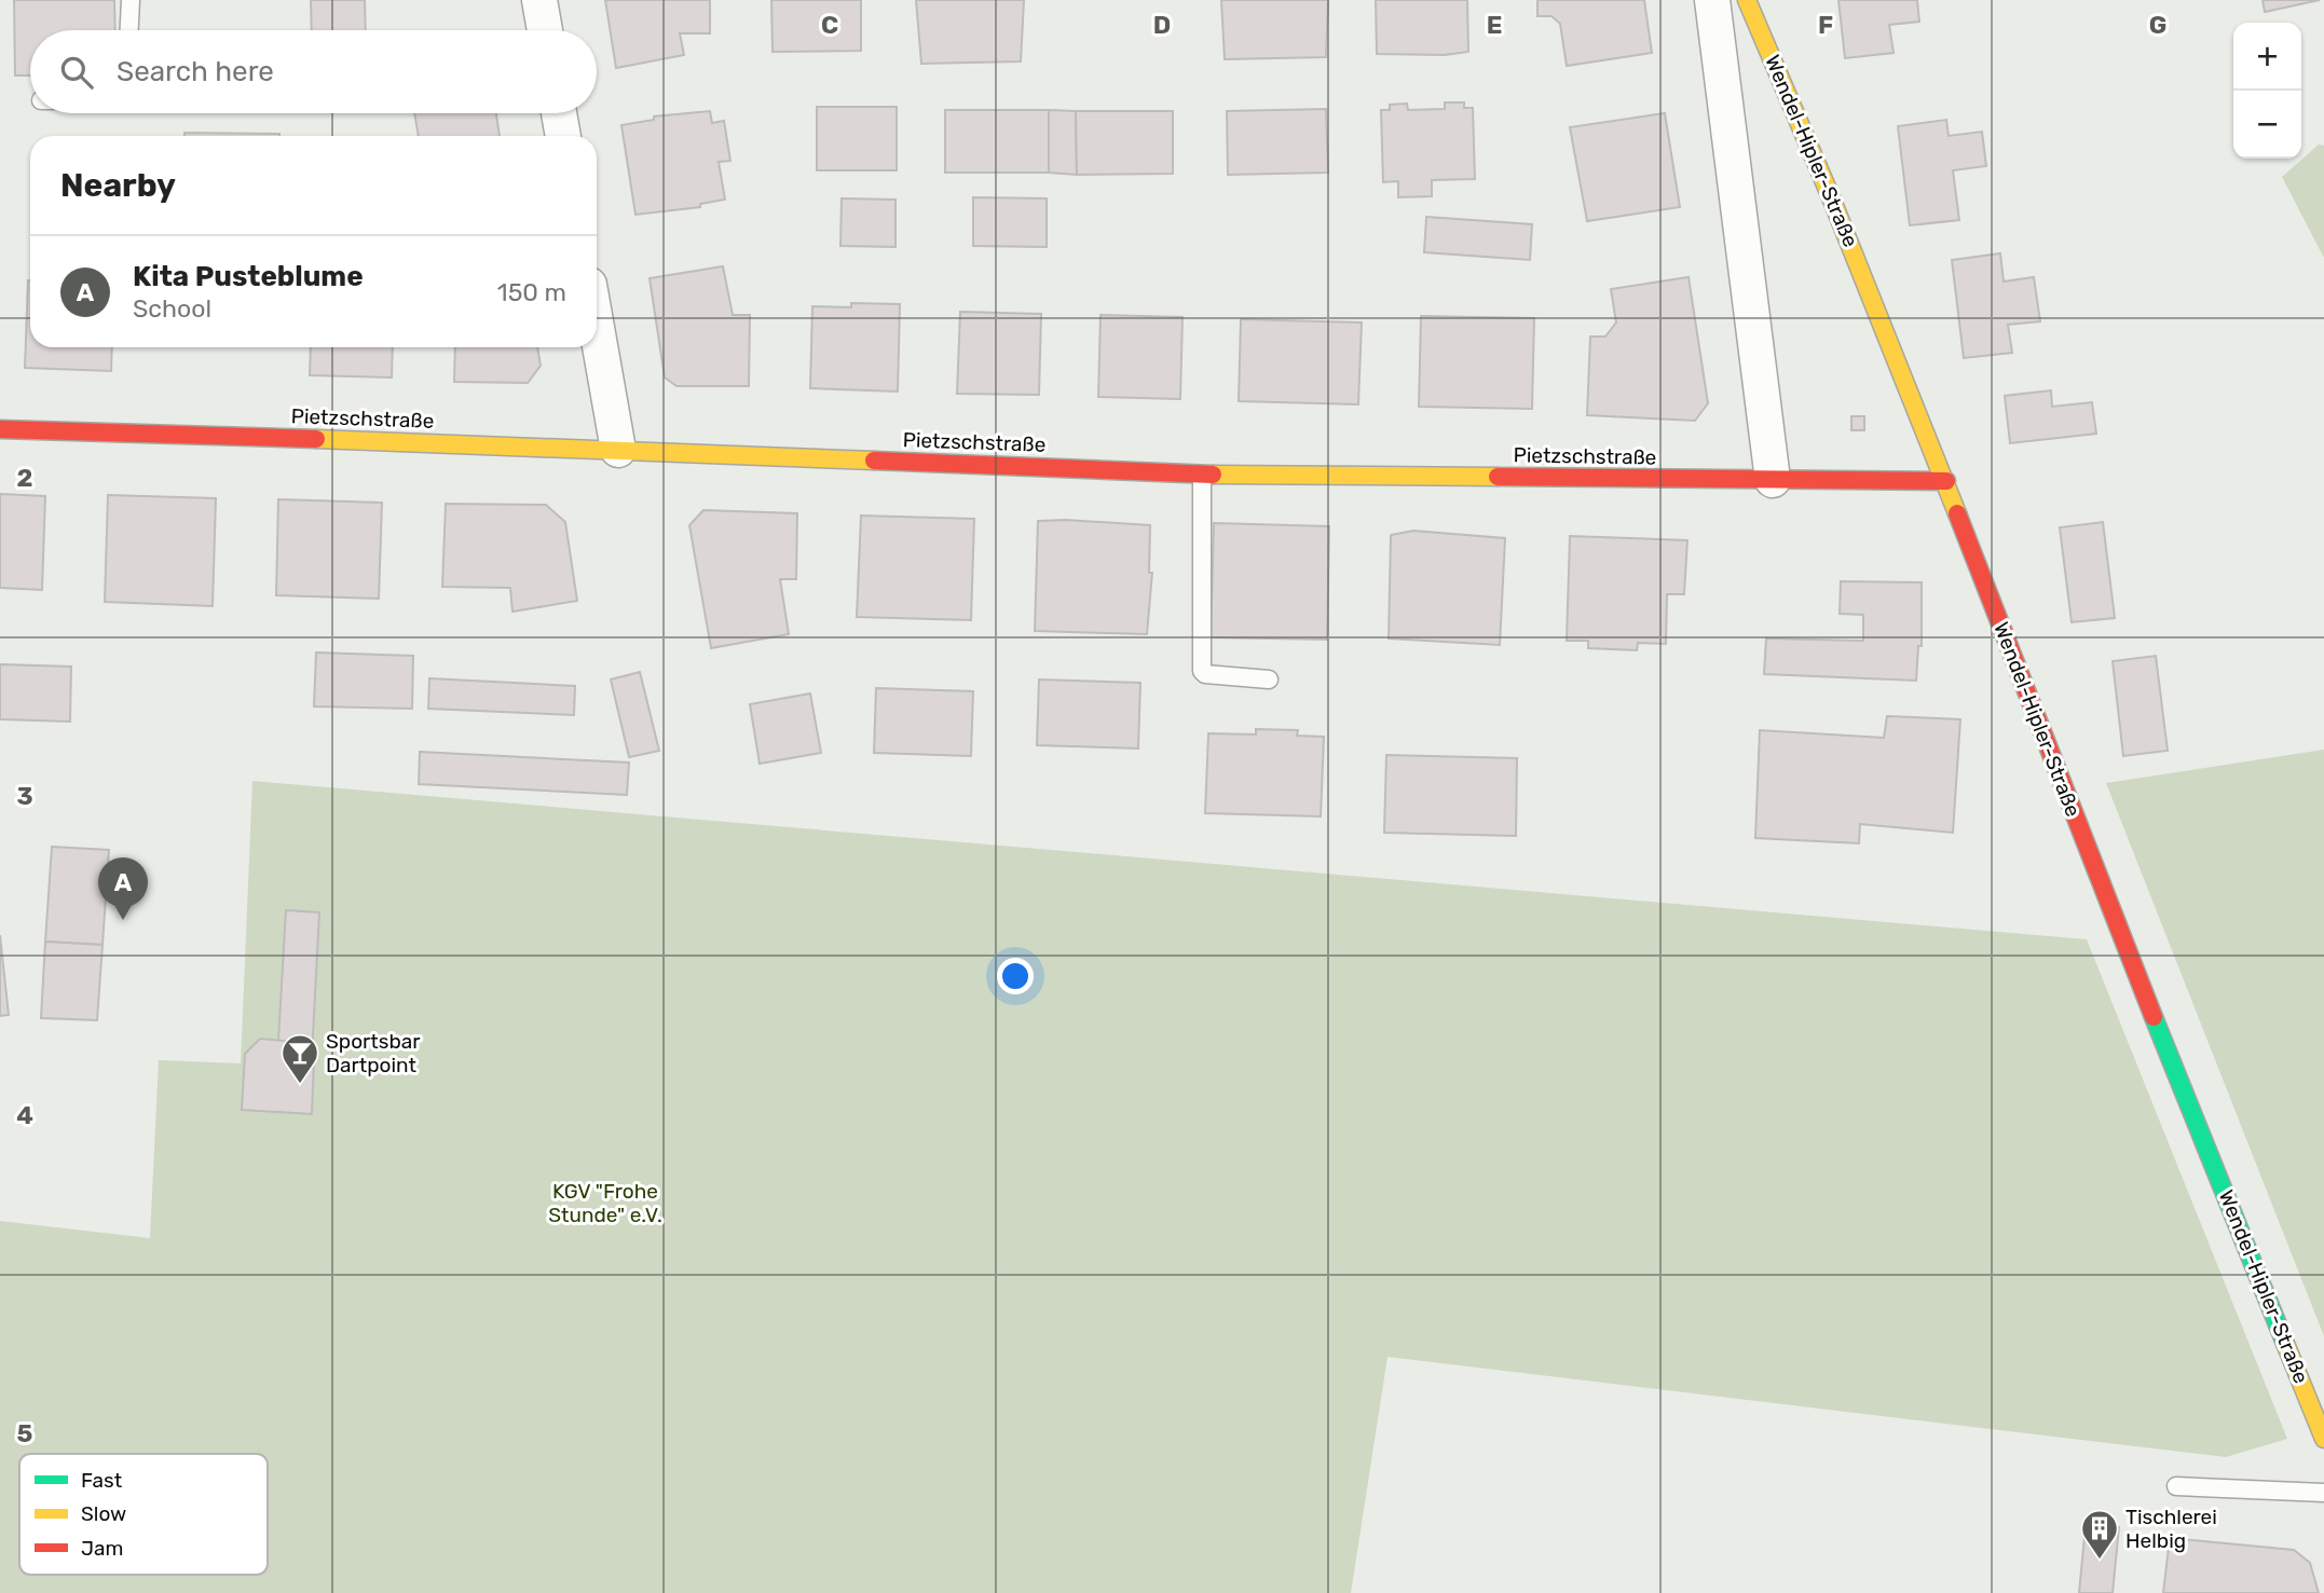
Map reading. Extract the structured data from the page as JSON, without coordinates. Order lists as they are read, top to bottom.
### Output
{
  "streets": {
    "street": ["Wendel-Hipler-Straße", "Pietzschstraße"]
  },
  "crossings": [
    ["Wendel-Hipler-Straße", "Pietzschstraße"]
  ],
  "parks": ["KGV \"Frohe Stunde\" e.V."],
  "places": {
    "bar": ["Sportsbar Dartpoint"],
    "building": ["Tischlerei Helbig"]
  },
  "legend": ["Fast", "Slow", "Jam"],
  "page": {
    "map_buttons": ["+", "−"],
    "search": "Search here",
    "heading": "Nearby",
    "list": [
      {
        "mark": "A",
        "name": "Kita Pusteblume",
        "note": "School",
        "value": "150 m"
      }
    ],
    "pins": "A"
  },
  "grid": {
    "columns": [
      "C",
      "D",
      "E",
      "F",
      "G"
    ],
    "rows": [
      "2",
      "3",
      "4",
      "5"
    ]
  }
}
